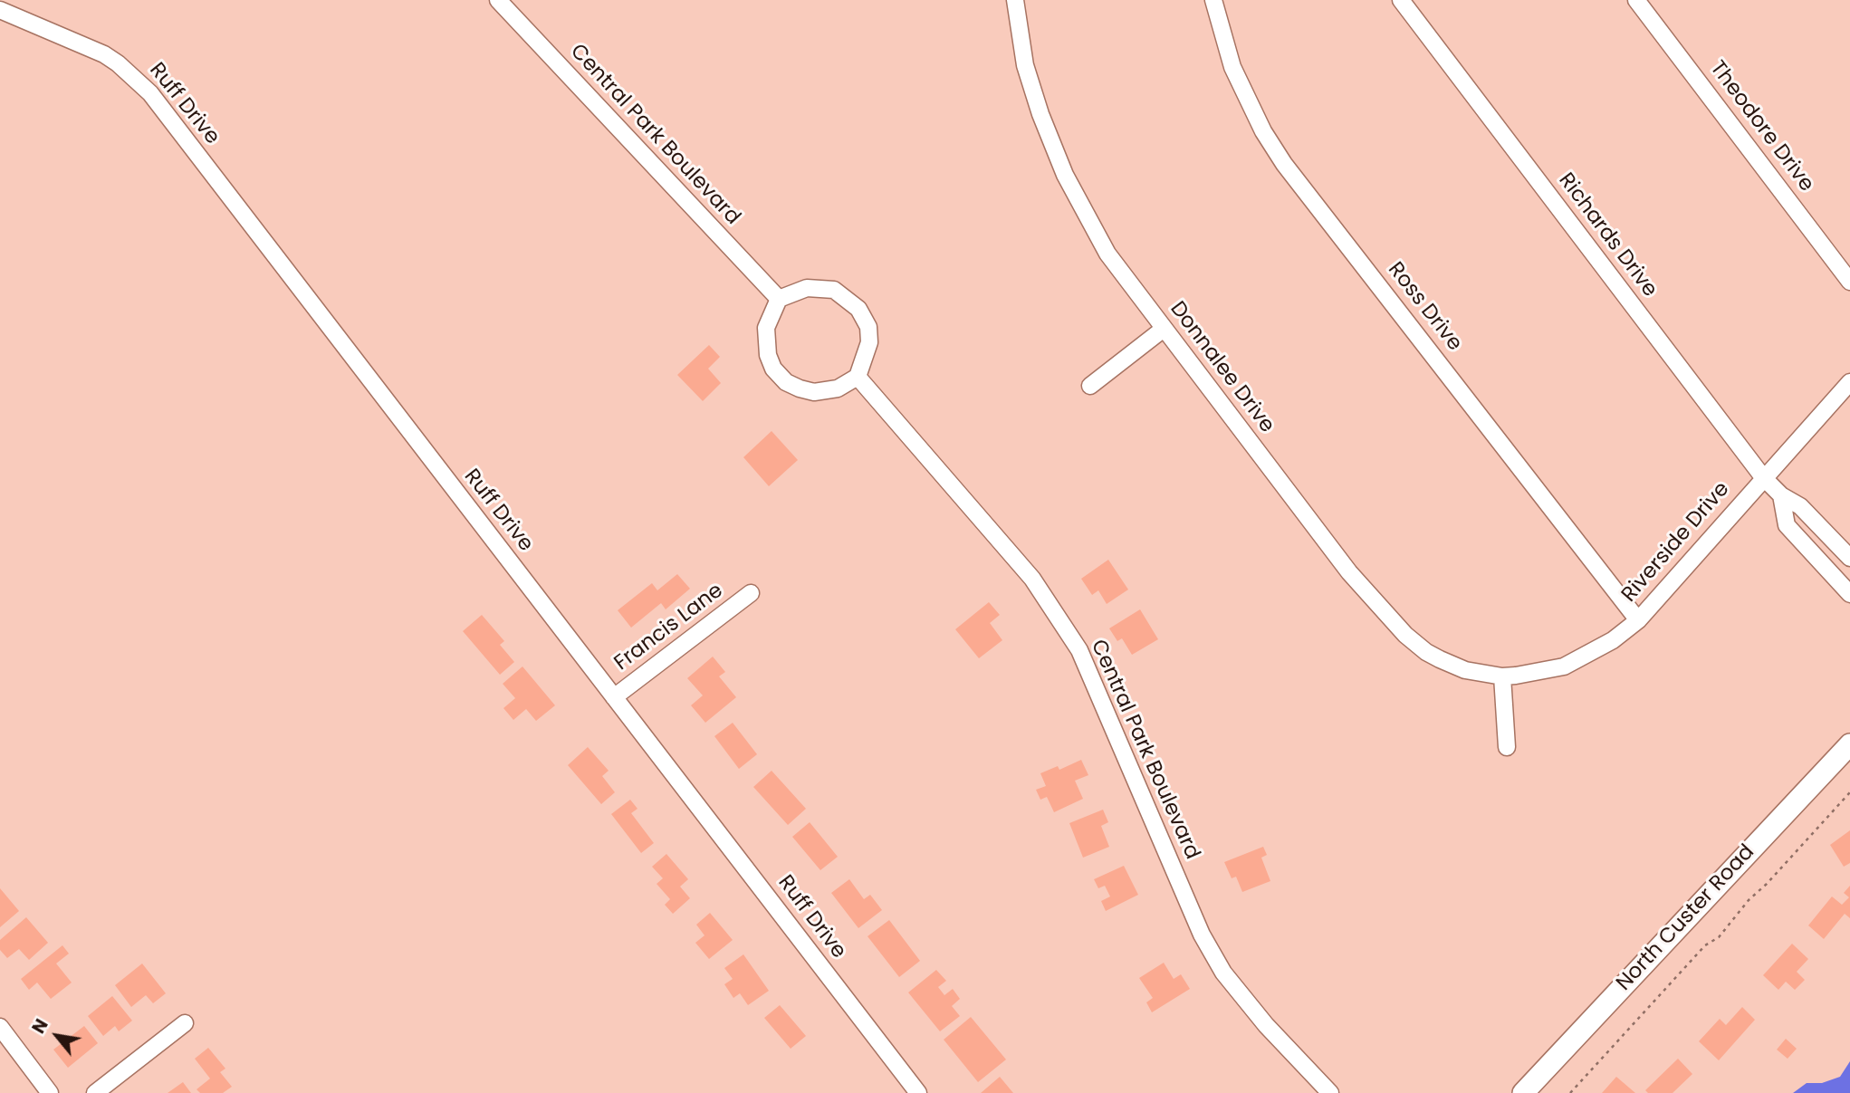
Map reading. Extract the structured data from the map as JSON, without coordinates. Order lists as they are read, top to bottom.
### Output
{
  "streets": {
    "street": [
      "Ruff Drive",
      "Theodore Drive",
      "Central Park Boulevard",
      "Richards Drive",
      "Ross Drive",
      "Donnalee Drive",
      "Riverside Drive",
      "Francis Lane",
      "North Custer Road"
    ]
  },
  "crossings": [
    ["Ruff Drive", "Francis Lane"],
    ["Richards Drive", "Riverside Drive"],
    ["Ross Drive", "Riverside Drive"],
    ["Donnalee Drive", "Riverside Drive"]
  ],
  "north": "top left"
}
